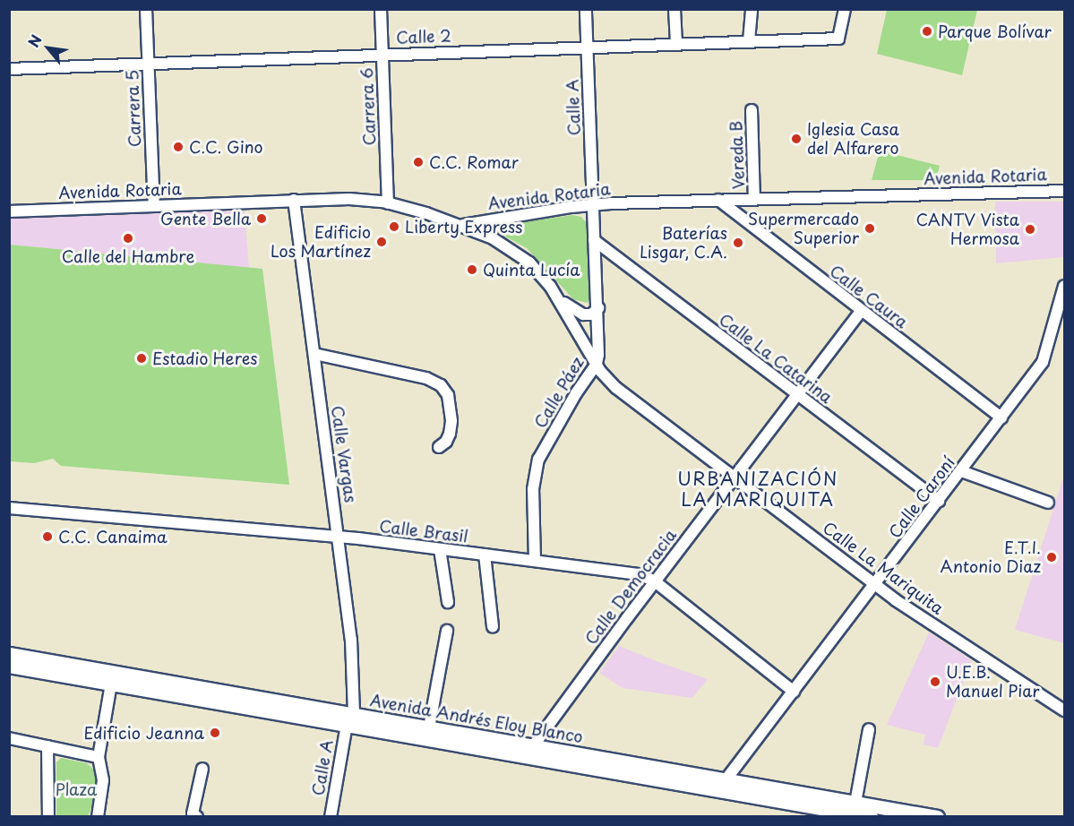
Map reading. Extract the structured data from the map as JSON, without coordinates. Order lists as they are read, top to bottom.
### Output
{
  "streets": {
    "street": [
      "Calle 2",
      "Carrera 6",
      "Calle A",
      "Carrera 5",
      "Vereda B",
      "Avenida Rotaria",
      "Calle Caura",
      "Calle La Catarina",
      "Calle Páez",
      "Calle Vargas",
      "Calle Caroní",
      "Calle Brasil",
      "Calle La Mariquita",
      "Calle Democracia",
      "Avenida Andrés Eloy Blanco"
    ]
  },
  "crossings": [
    ["Calle 2", "Carrera 6"],
    ["Calle 2", "Calle A"],
    ["Calle 2", "Carrera 5"],
    ["Carrera 6", "Avenida Rotaria"],
    ["Calle A", "Avenida Rotaria"],
    ["Calle A", "Calle Páez"],
    ["Calle A", "Calle Vargas"],
    ["Calle A", "Avenida Andrés Eloy Blanco"],
    ["Carrera 5", "Avenida Rotaria"],
    ["Vereda B", "Avenida Rotaria"],
    ["Avenida Rotaria", "Calle Caura"],
    ["Avenida Rotaria", "Calle Páez"],
    ["Avenida Rotaria", "Calle Vargas"],
    ["Avenida Rotaria", "Calle La Mariquita"],
    ["Calle Caura", "Calle Caroní"],
    ["Calle Caura", "Calle Democracia"],
    ["Calle La Catarina", "Calle Páez"],
    ["Calle La Catarina", "Calle Caroní"],
    ["Calle La Catarina", "Calle Democracia"],
    ["Calle Páez", "Calle Brasil"],
    ["Calle Páez", "Calle La Mariquita"],
    ["Calle Vargas", "Calle Brasil"],
    ["Calle Vargas", "Avenida Andrés Eloy Blanco"],
    ["Calle Caroní", "Calle Brasil"],
    ["Calle Caroní", "Calle La Mariquita"],
    ["Calle Caroní", "Avenida Andrés Eloy Blanco"],
    ["Calle Brasil", "Calle Democracia"],
    ["Calle La Mariquita", "Calle Democracia"],
    ["Calle Democracia", "Avenida Andrés Eloy Blanco"]
  ],
  "districts": ["URBANIZACIÓN LA MARIQUITA"],
  "parks": ["Plaza"],
  "places": [
    "Parque Bolívar",
    "Iglesia Casa del Alfarero",
    "C.C. Gino",
    "C.C. Romar",
    "Gente Bella",
    "Liberty Express",
    "Supermercado Superior",
    "CANTV Vista Hermosa",
    "Calle del Hambre",
    "Edificio Los Martínez",
    "Baterías Lisgar, C.A.",
    "Quinta Lucía",
    "Estadio Heres",
    "C.C. Canaima",
    "E.T.I. Antonio Diaz",
    "U.E.B. Manuel Piar",
    "Edificio Jeanna"
  ],
  "north": "top left"
}
